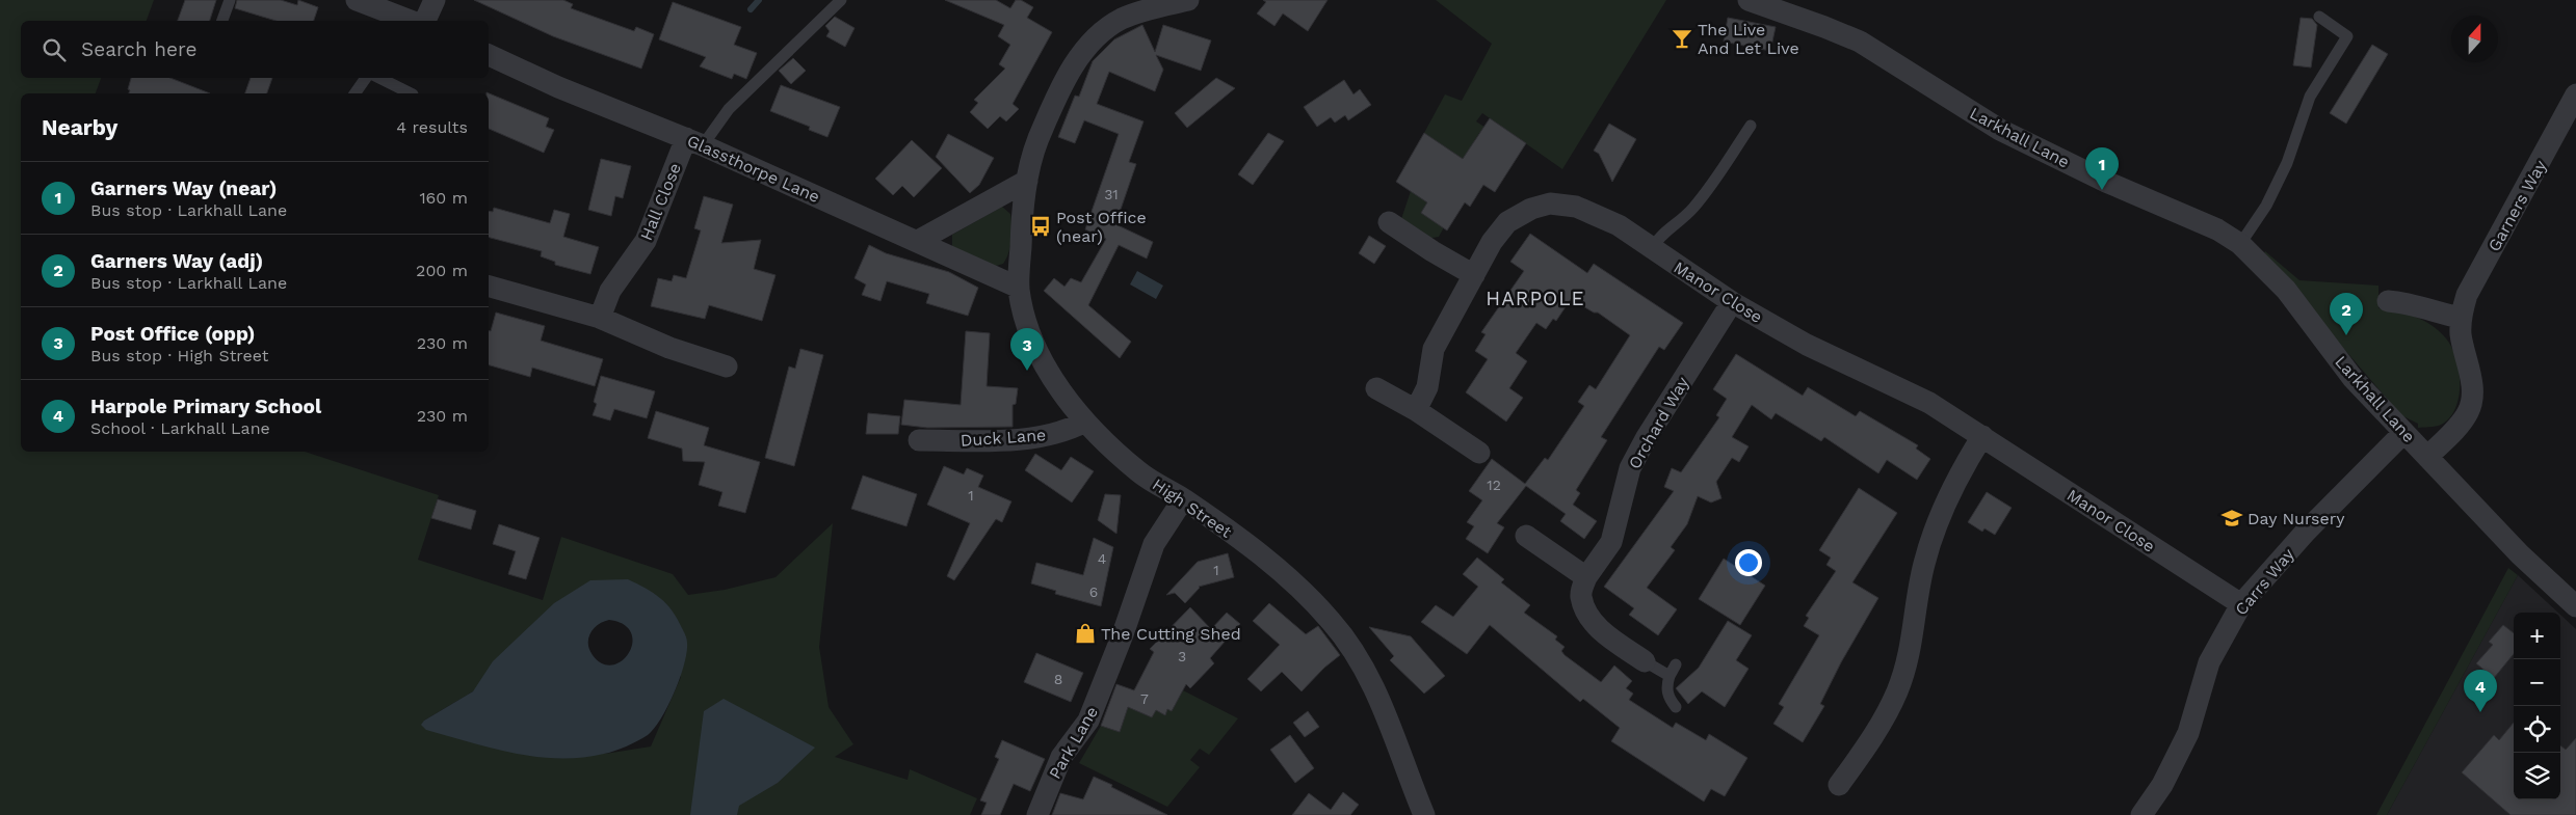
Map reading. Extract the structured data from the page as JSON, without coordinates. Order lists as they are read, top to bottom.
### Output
{
  "streets": {
    "street": [
      "Larkhall Lane",
      "Glassthorpe Lane",
      "Hall Close",
      "Garners Way",
      "Manor Close",
      "Orchard Way",
      "Duck Lane",
      "High Street",
      "Carrs Way",
      "Park Lane"
    ]
  },
  "crossings": [
    ["Larkhall Lane", "Garners Way"],
    ["Larkhall Lane", "Carrs Way"],
    ["Glassthorpe Lane", "Hall Close"],
    ["Glassthorpe Lane", "High Street"],
    ["Manor Close", "Orchard Way"],
    ["Manor Close", "Carrs Way"],
    ["Duck Lane", "High Street"],
    ["High Street", "Park Lane"]
  ],
  "districts": ["HARPOLE"],
  "places": {
    "bar": ["The Live And Let Live"],
    "bus stop": ["Post Office (near)"],
    "school or university": ["Day Nursery"],
    "shop": ["The Cutting Shed"]
  },
  "house_numbers": [
    "31",
    "12",
    "1",
    "4",
    "1",
    "6",
    "3",
    "8",
    "7"
  ],
  "north": "top",
  "page": {
    "search": "Search here",
    "heading": ["Nearby", "4 results"],
    "pins": [
      "1",
      "2",
      "3",
      "4"
    ],
    "list": [
      {
        "mark": "1",
        "name": "Garners Way (near)",
        "note": "Bus stop · Larkhall Lane",
        "value": "160 m"
      },
      {
        "mark": "2",
        "name": "Garners Way (adj)",
        "note": "Bus stop · Larkhall Lane",
        "value": "200 m"
      },
      {
        "mark": "3",
        "name": "Post Office (opp)",
        "note": "Bus stop · High Street",
        "value": "230 m"
      },
      {
        "mark": "4",
        "name": "Harpole Primary School",
        "note": "School · Larkhall Lane",
        "value": "230 m"
      }
    ],
    "map_buttons": ["+", "−"]
  }
}
